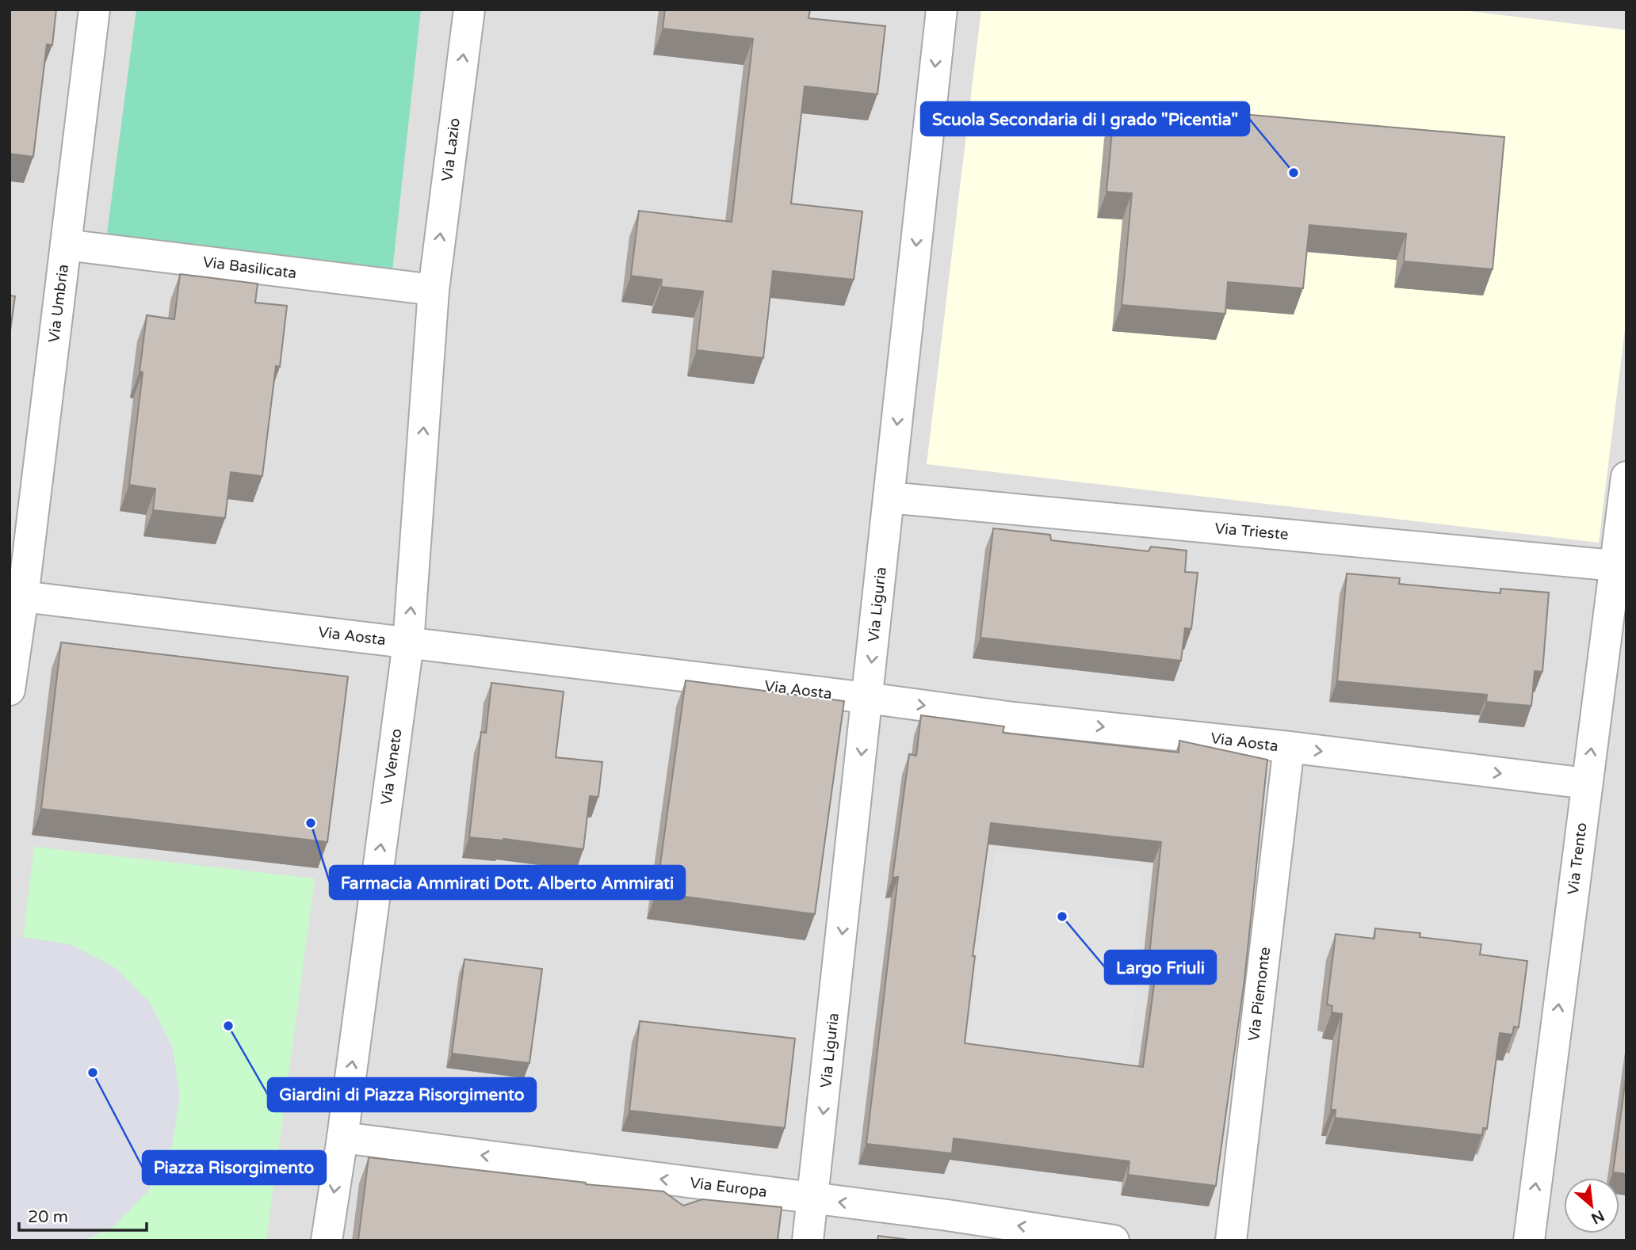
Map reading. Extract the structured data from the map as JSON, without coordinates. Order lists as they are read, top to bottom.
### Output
{
  "streets": {
    "street": [
      "Via Lazio",
      "Via Basilicata",
      "Via Umbria",
      "Via Trieste",
      "Via Liguria",
      "Via Aosta",
      "Via Veneto",
      "Via Trento",
      "Via Piemonte",
      "Via Europa"
    ]
  },
  "crossings": [
    ["Via Lazio", "Via Basilicata"],
    ["Via Lazio", "Via Veneto"],
    ["Via Basilicata", "Via Umbria"],
    ["Via Basilicata", "Via Veneto"],
    ["Via Umbria", "Via Aosta"],
    ["Via Trieste", "Via Liguria"],
    ["Via Trieste", "Via Trento"],
    ["Via Liguria", "Via Aosta"],
    ["Via Liguria", "Via Europa"],
    ["Via Aosta", "Via Veneto"],
    ["Via Aosta", "Via Trento"],
    ["Via Aosta", "Via Piemonte"],
    ["Via Veneto", "Via Europa"]
  ],
  "one_way": [
    "Via Lazio",
    "Via Liguria",
    "Via Aosta",
    "Via Trento",
    "Via Europa"
  ],
  "places": [
    "Scuola Secondaria di I grado \"Picentia\"",
    "Farmacia Ammirati Dott. Alberto Ammirati",
    "Largo Friuli",
    "Giardini di Piazza Risorgimento",
    "Piazza Risorgimento"
  ],
  "scale_bar": "20 m",
  "north": "bottom right"
}
